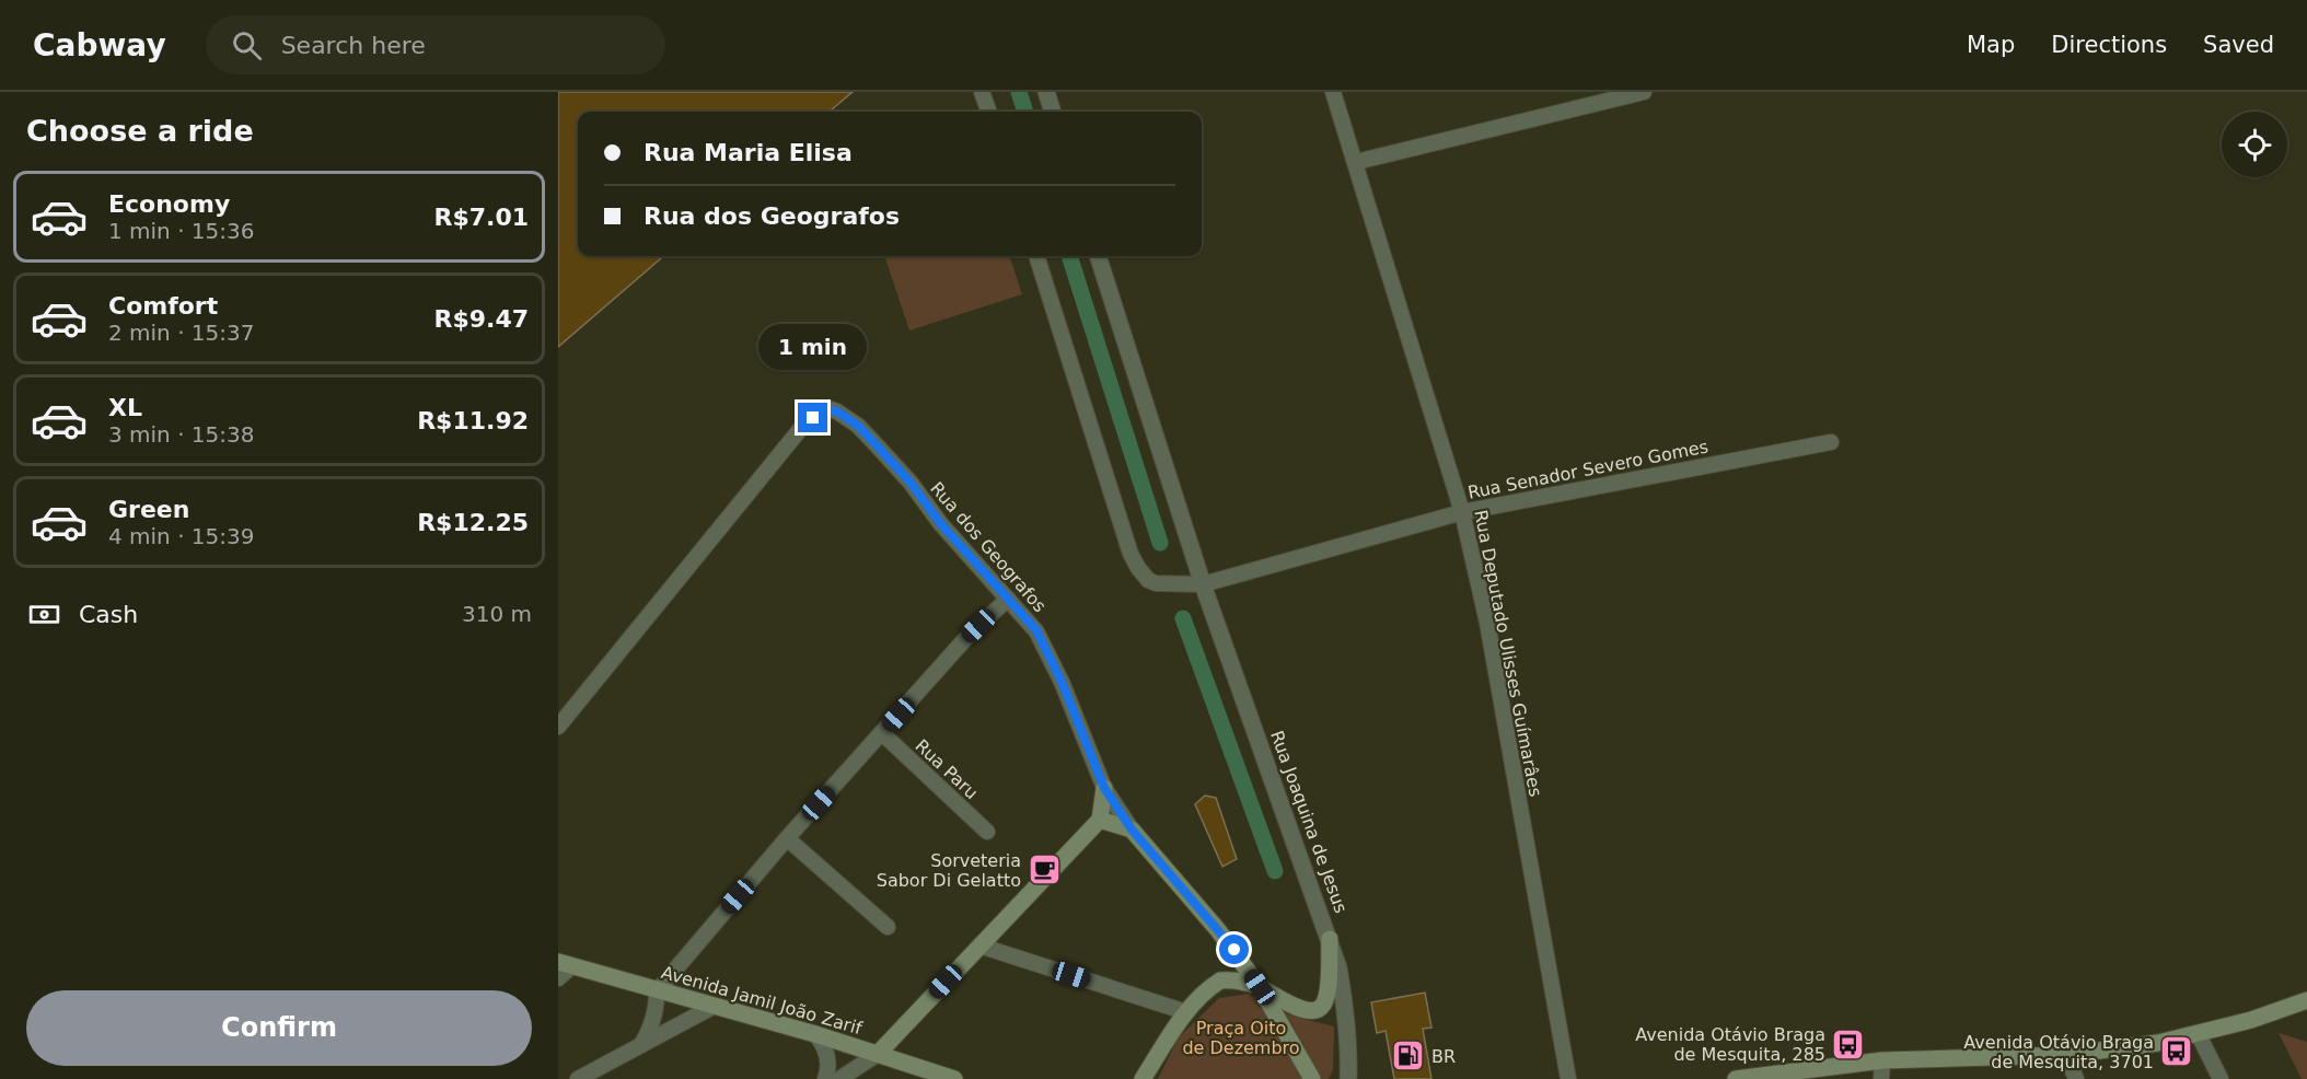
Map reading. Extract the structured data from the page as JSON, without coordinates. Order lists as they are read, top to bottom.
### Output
{
  "streets": {
    "main road": ["Avenida Jamil João Zarif"],
    "street": [
      "Rua Senador Severo Gomes",
      "Rua dos Geografos",
      "Rua Deputado Ulisses Guímarâes",
      "Rua Paru",
      "Rua Joaquina de Jesus"
    ]
  },
  "crossings": [
    ["Rua Senador Severo Gomes", "Rua Deputado Ulisses Guímarâes"],
    ["Rua Senador Severo Gomes", "Rua Joaquina de Jesus"]
  ],
  "parks": ["Praça Oito de Dezembro"],
  "places": {
    "cafe": ["Sorveteria Sabor Di Gelatto"],
    "bus stop": ["Avenida Otávio Braga de Mesquita, 285", "Avenida Otávio Braga de Mesquita, 3701"],
    "fuel station": ["BR"]
  },
  "page": {
    "header": "Cabway",
    "search": "Search here",
    "nav": ["Map", "Directions", "Saved"],
    "heading": "Choose a ride",
    "banner": ["Rua Maria Elisa", "Rua dos Geografos"],
    "list": [
      {
        "name": "Economy",
        "note": "1 min · 15:36",
        "value": "R$7.01"
      },
      {
        "name": "Comfort",
        "note": "2 min · 15:37",
        "value": "R$9.47"
      },
      {
        "name": "XL",
        "note": "3 min · 15:38",
        "value": "R$11.92"
      },
      {
        "name": "Green",
        "note": "4 min · 15:39",
        "value": "R$12.25"
      }
    ],
    "bubble": "1 min",
    "pay": ["Cash", "310 m"],
    "buttons": "Confirm"
  }
}
